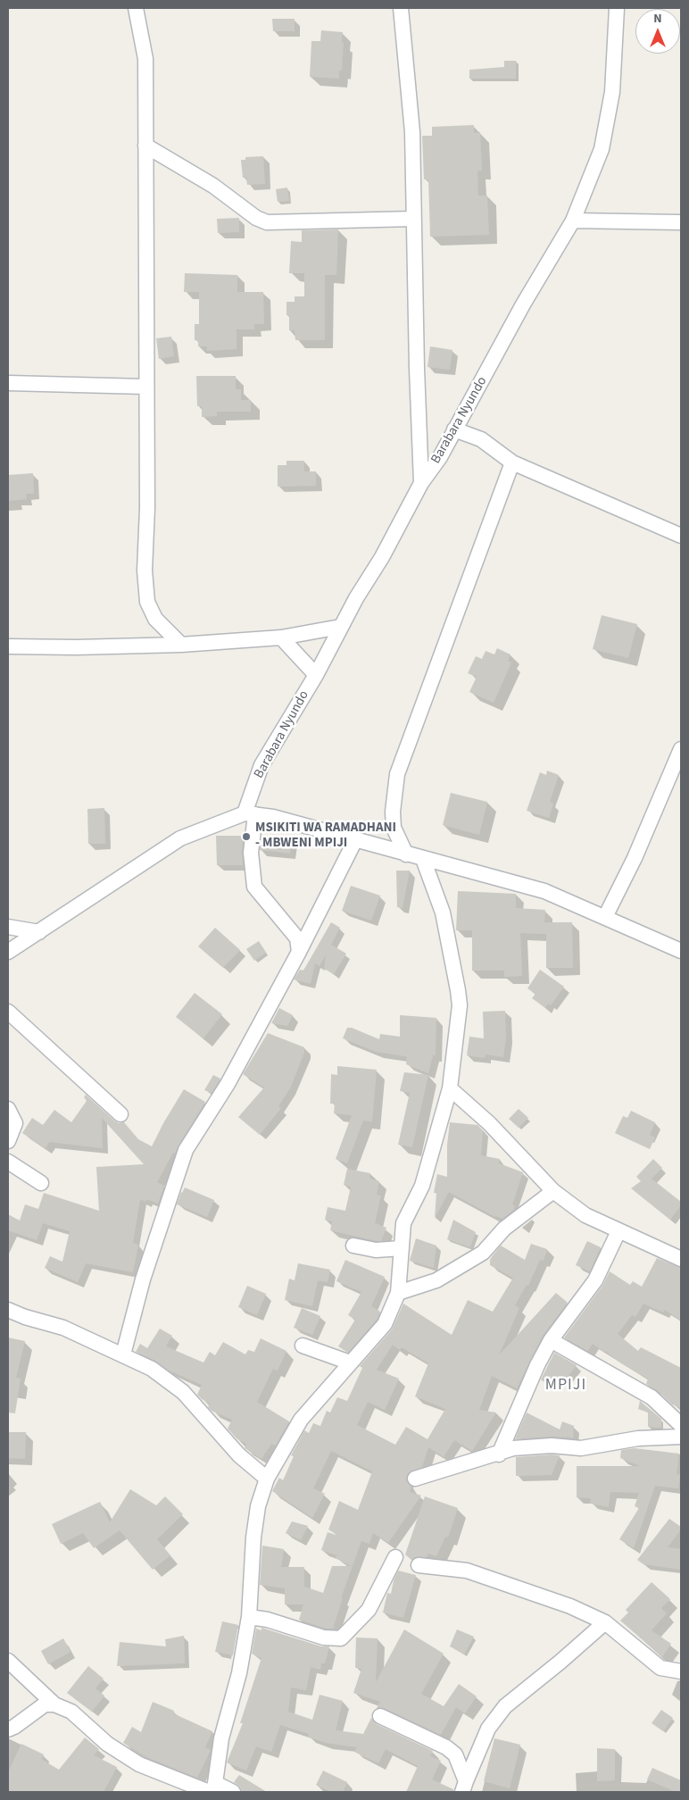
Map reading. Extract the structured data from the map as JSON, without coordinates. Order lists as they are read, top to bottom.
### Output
{
  "streets": {
    "street": ["Barabara Nyundo"]
  },
  "districts": ["MPIJI"],
  "places": ["MSIKITI WA RAMADHANI - MBWENI MPIJI"],
  "north": "top"
}
